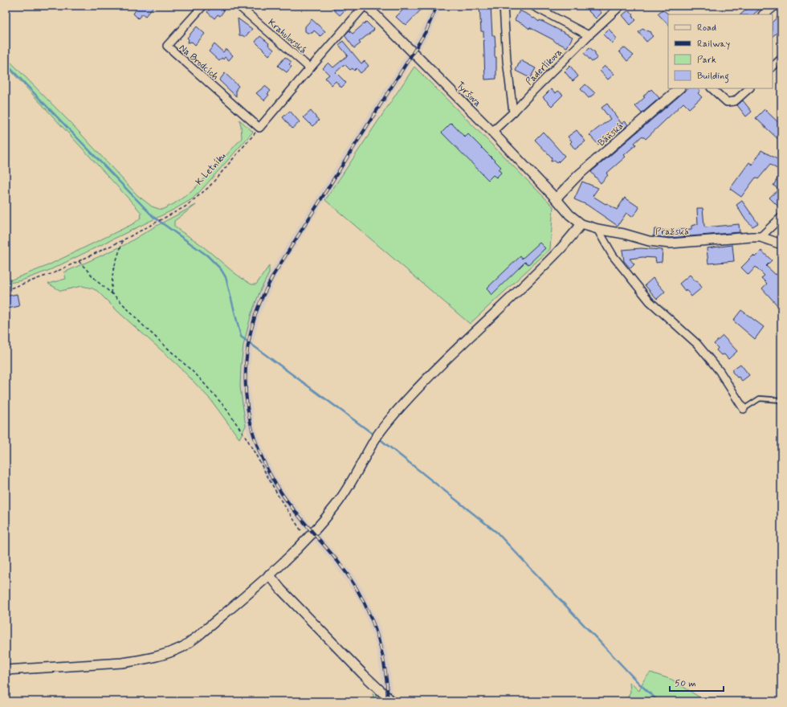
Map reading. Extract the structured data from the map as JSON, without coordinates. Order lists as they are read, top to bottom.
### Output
{
  "streets": {
    "street": [
      "Krahulovská",
      "Na Brodcích",
      "Paderlíkova",
      "Tyršova",
      "Báňská",
      "Pražská"
    ],
    "path": ["K Letníku"]
  },
  "crossings": [
    ["Na Brodcích", "K Letníku"],
    ["Paderlíkova", "Tyršova"],
    ["Tyršova", "Báňská"],
    ["Tyršova", "Pražská"],
    ["Báňská", "Pražská"]
  ],
  "legend": [
    "Road",
    "Railway",
    "Park",
    "Building"
  ],
  "scale_bar": "50 m"
}
